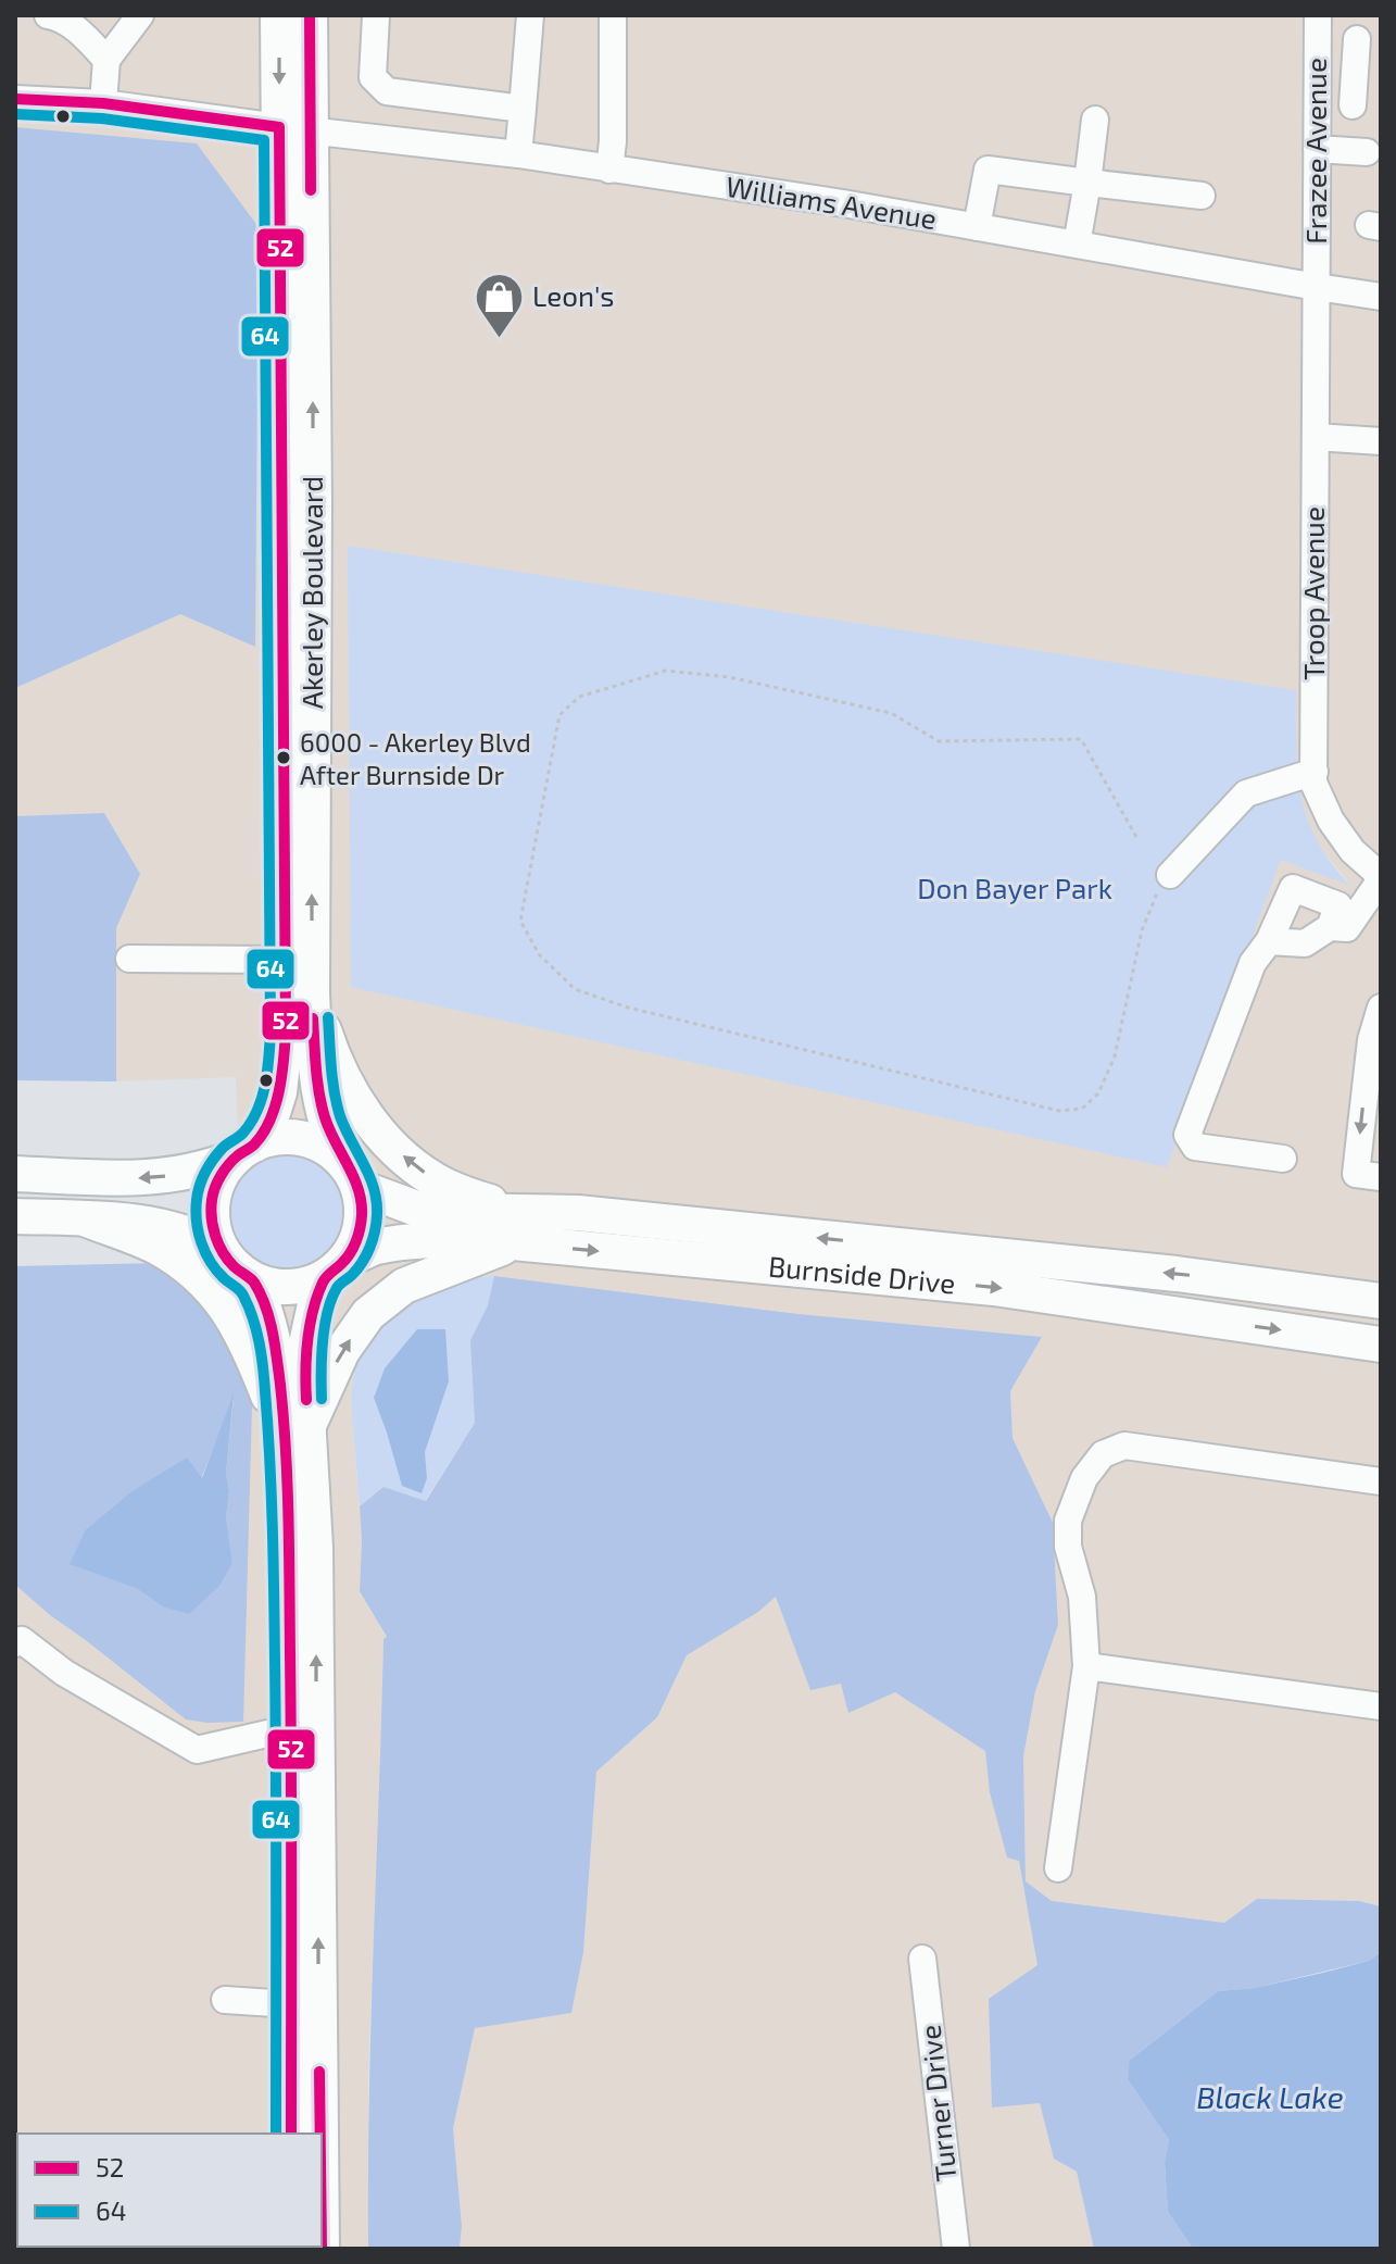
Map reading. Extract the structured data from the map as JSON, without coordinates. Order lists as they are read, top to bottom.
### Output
{
  "streets": {
    "main road": ["Akerley Boulevard", "Burnside Drive"],
    "street": [
      "Frazee Avenue",
      "Williams Avenue",
      "Troop Avenue",
      "Turner Drive"
    ]
  },
  "crossings": [
    ["Frazee Avenue", "Williams Avenue"],
    ["Frazee Avenue", "Troop Avenue"],
    ["Williams Avenue", "Akerley Boulevard"],
    ["Williams Avenue", "Troop Avenue"],
    ["Akerley Boulevard", "Burnside Drive"]
  ],
  "water": ["Black Lake"],
  "parks": ["Don Bayer Park"],
  "places": {
    "shop": ["Leon's"],
    "other": ["6000 - Akerley Blvd After Burnside Dr"]
  },
  "lines": ["transit line 52", "transit line 64"],
  "legend": ["52", "64"]
}
